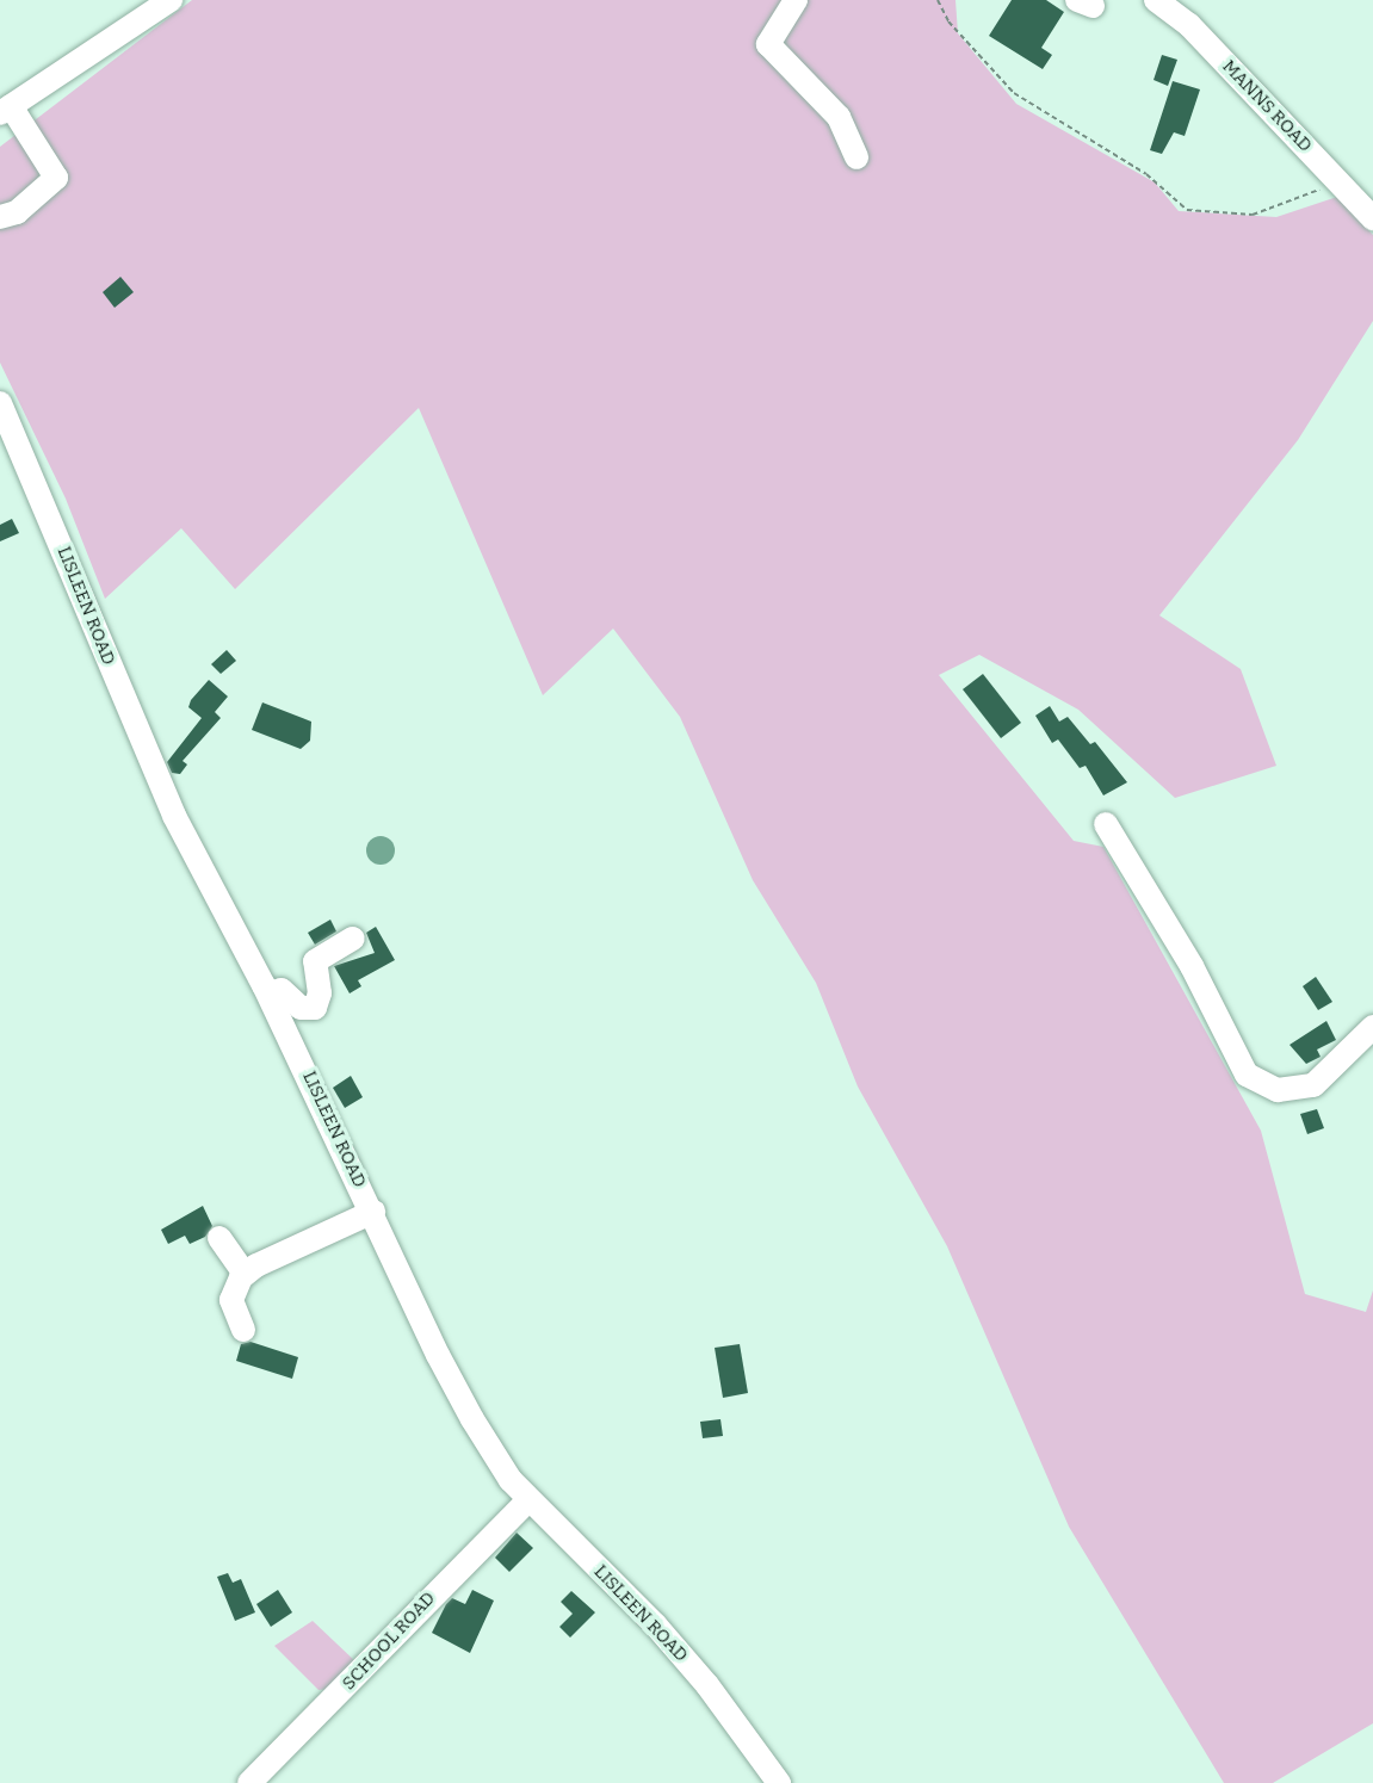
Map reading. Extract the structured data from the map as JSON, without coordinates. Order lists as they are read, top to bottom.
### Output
{
  "streets": {
    "street": ["MANNS ROAD", "LISLEEN ROAD", "SCHOOL ROAD"]
  },
  "crossings": [
    ["LISLEEN ROAD", "SCHOOL ROAD"]
  ]
}
